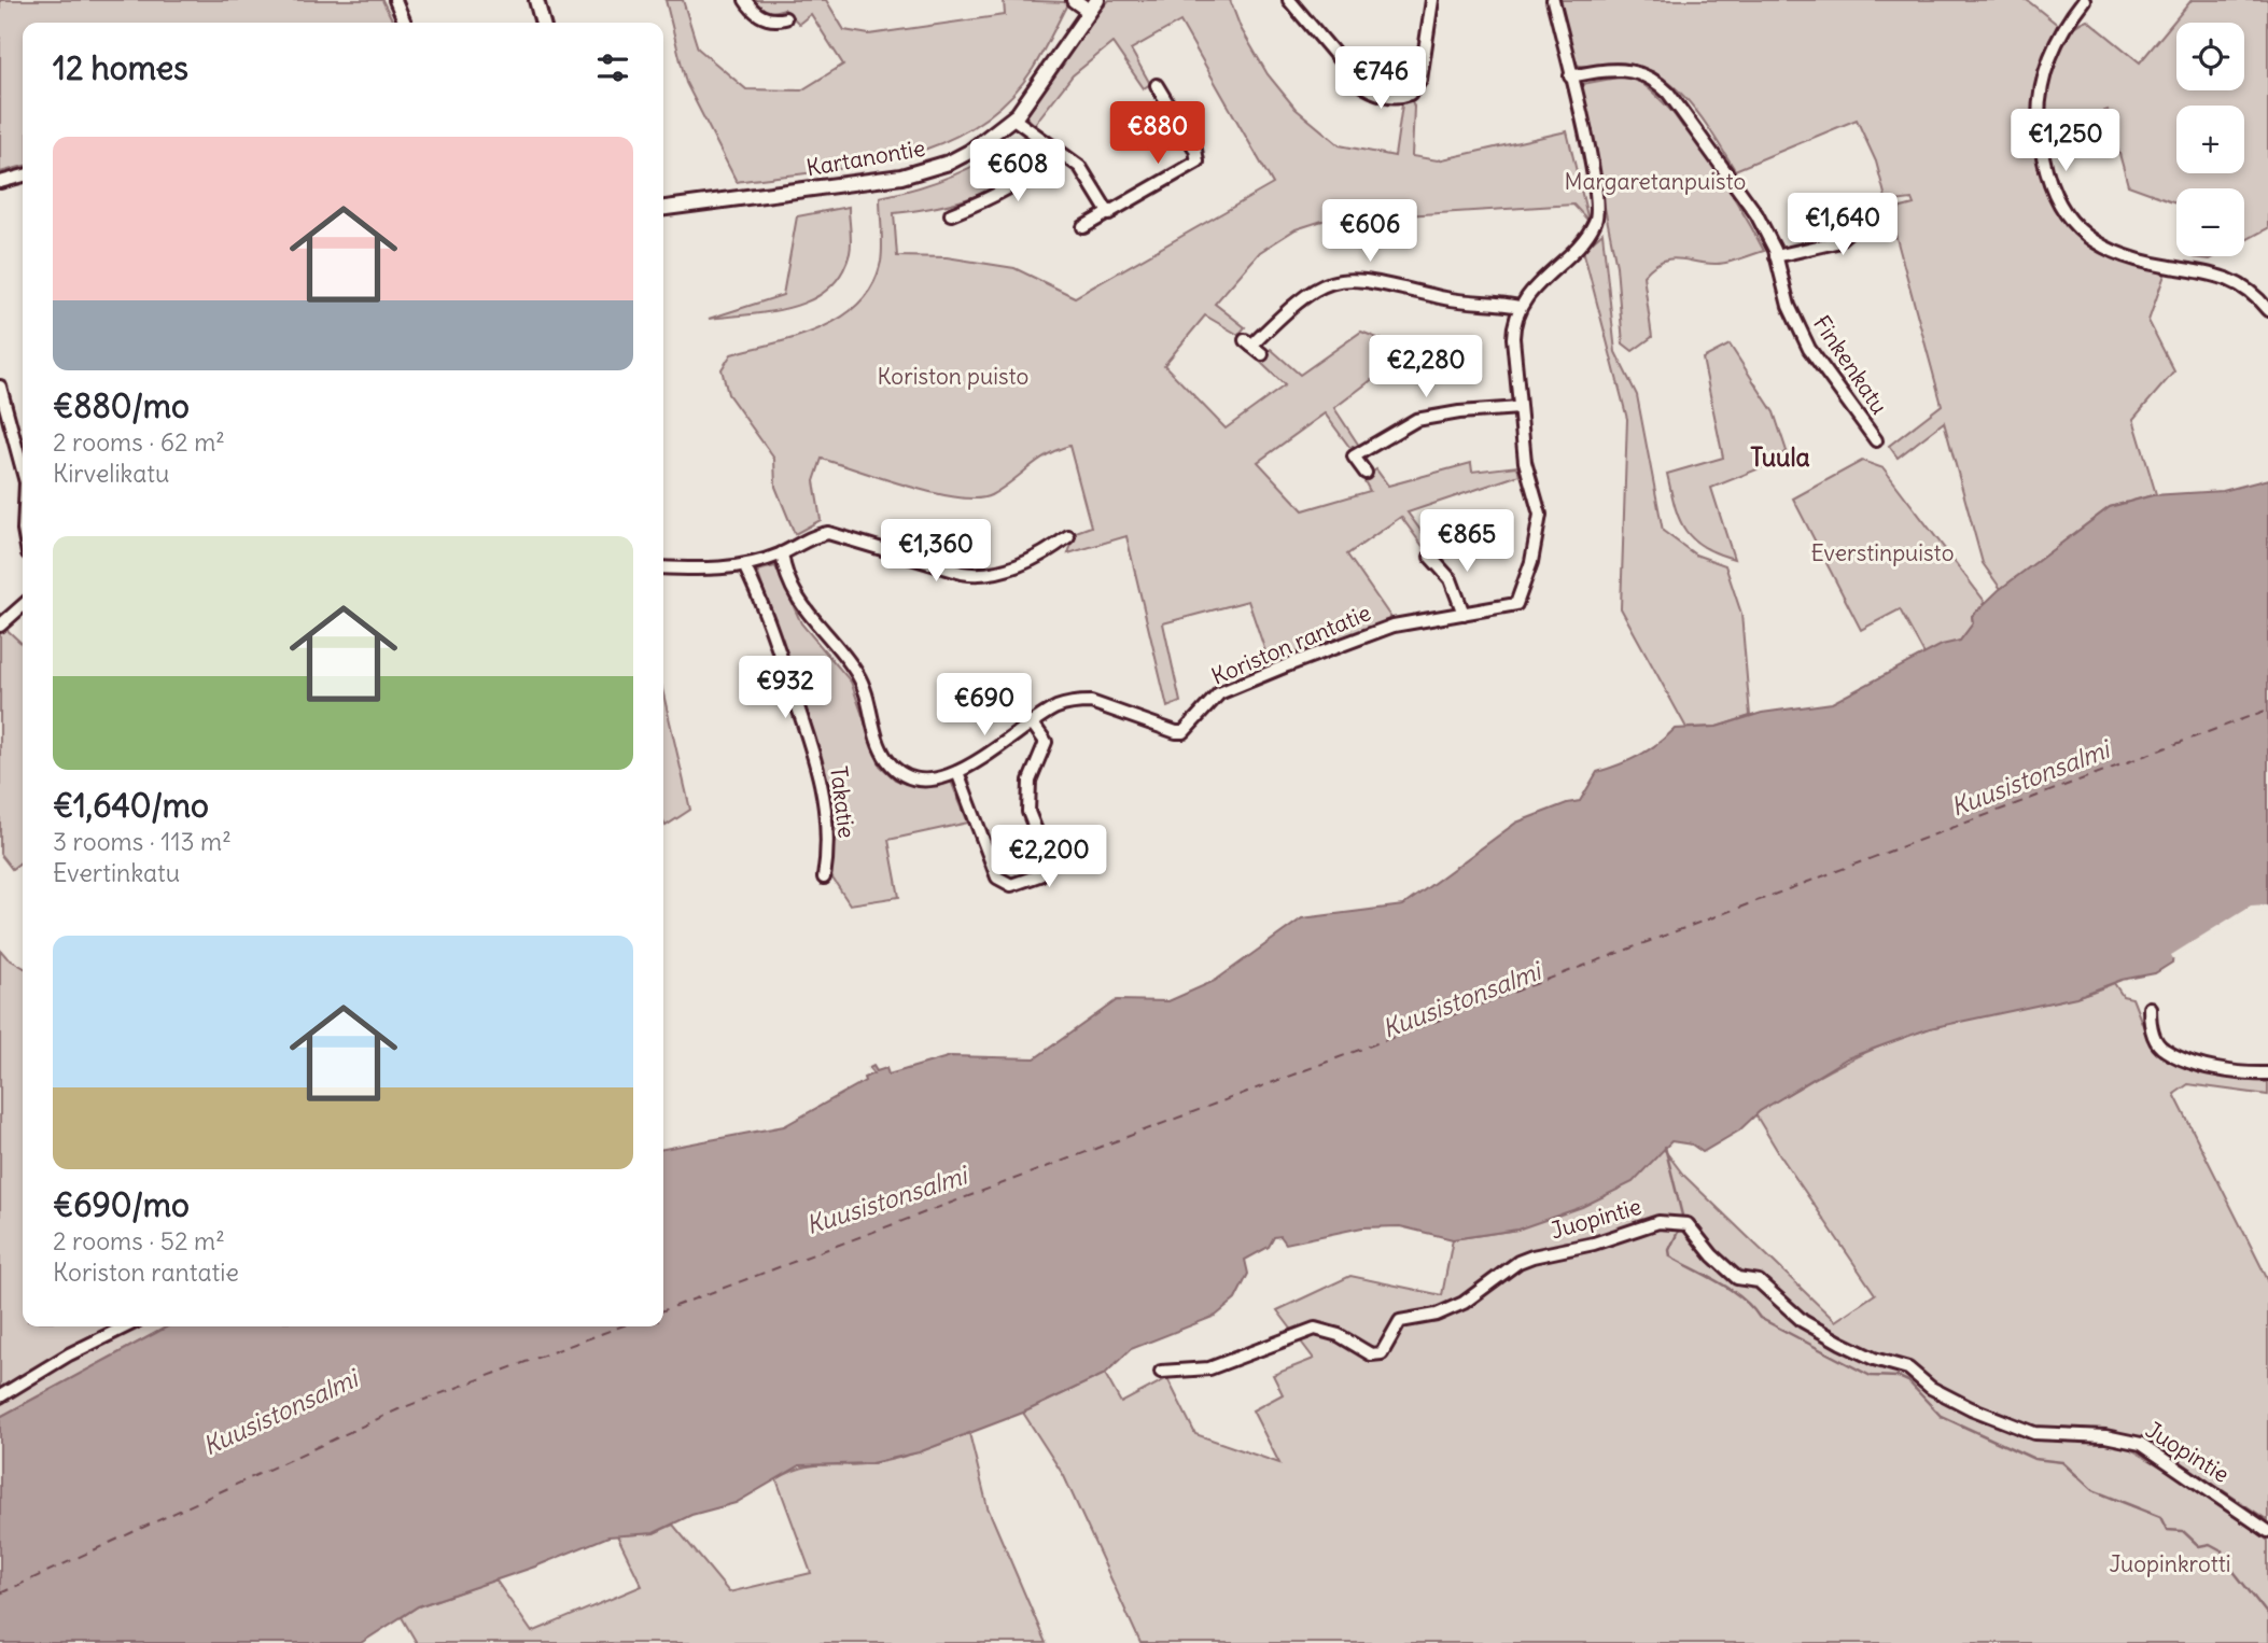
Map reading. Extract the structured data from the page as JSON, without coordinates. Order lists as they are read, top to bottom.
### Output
{
  "streets": {
    "street": [
      "Kartanontie",
      "Finkenkatu",
      "Koriston rantatie",
      "Takatie",
      "Juopintie"
    ]
  },
  "districts": ["Tuula"],
  "water": ["Kuusistonsalmi"],
  "parks": [
    "Margaretanpuisto",
    "Koriston puisto",
    "Everstinpuisto",
    "Juopinkrotti"
  ],
  "page": {
    "map_buttons": ["+", "−"],
    "heading": "12 homes",
    "price": [
      "€746",
      "€880",
      "€1,250",
      "€608",
      "€1,640",
      "€606",
      "€2,280",
      "€865",
      "€1,360",
      "€932",
      "€690",
      "€2,200"
    ],
    "list": [
      {
        "name": "€880/mo",
        "note": "2 rooms · 62 m² · Kirvelikatu"
      },
      {
        "name": "€1,640/mo",
        "note": "3 rooms · 113 m² · Evertinkatu"
      },
      {
        "name": "€690/mo",
        "note": "2 rooms · 52 m² · Koriston rantatie"
      }
    ]
  }
}
